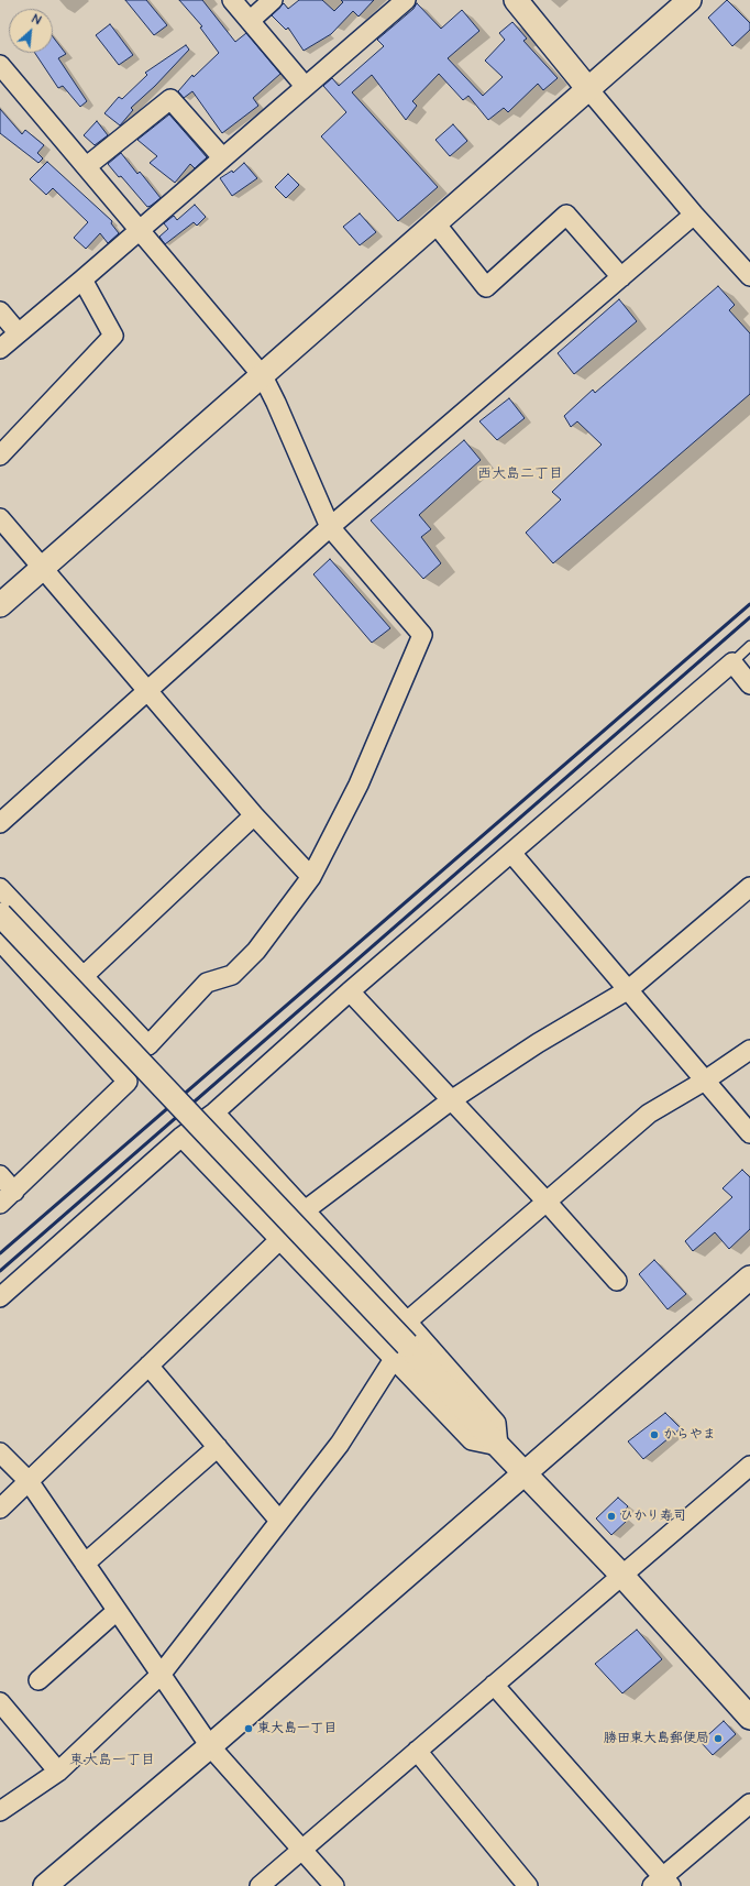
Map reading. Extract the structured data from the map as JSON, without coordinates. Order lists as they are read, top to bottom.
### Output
{
  "districts": ["西大島二丁目", "東大島一丁目"],
  "places": [
    "からやま",
    "ひかり寿司",
    "東大島一丁目",
    "勝田東大島郵便局"
  ],
  "north": "top right"
}
